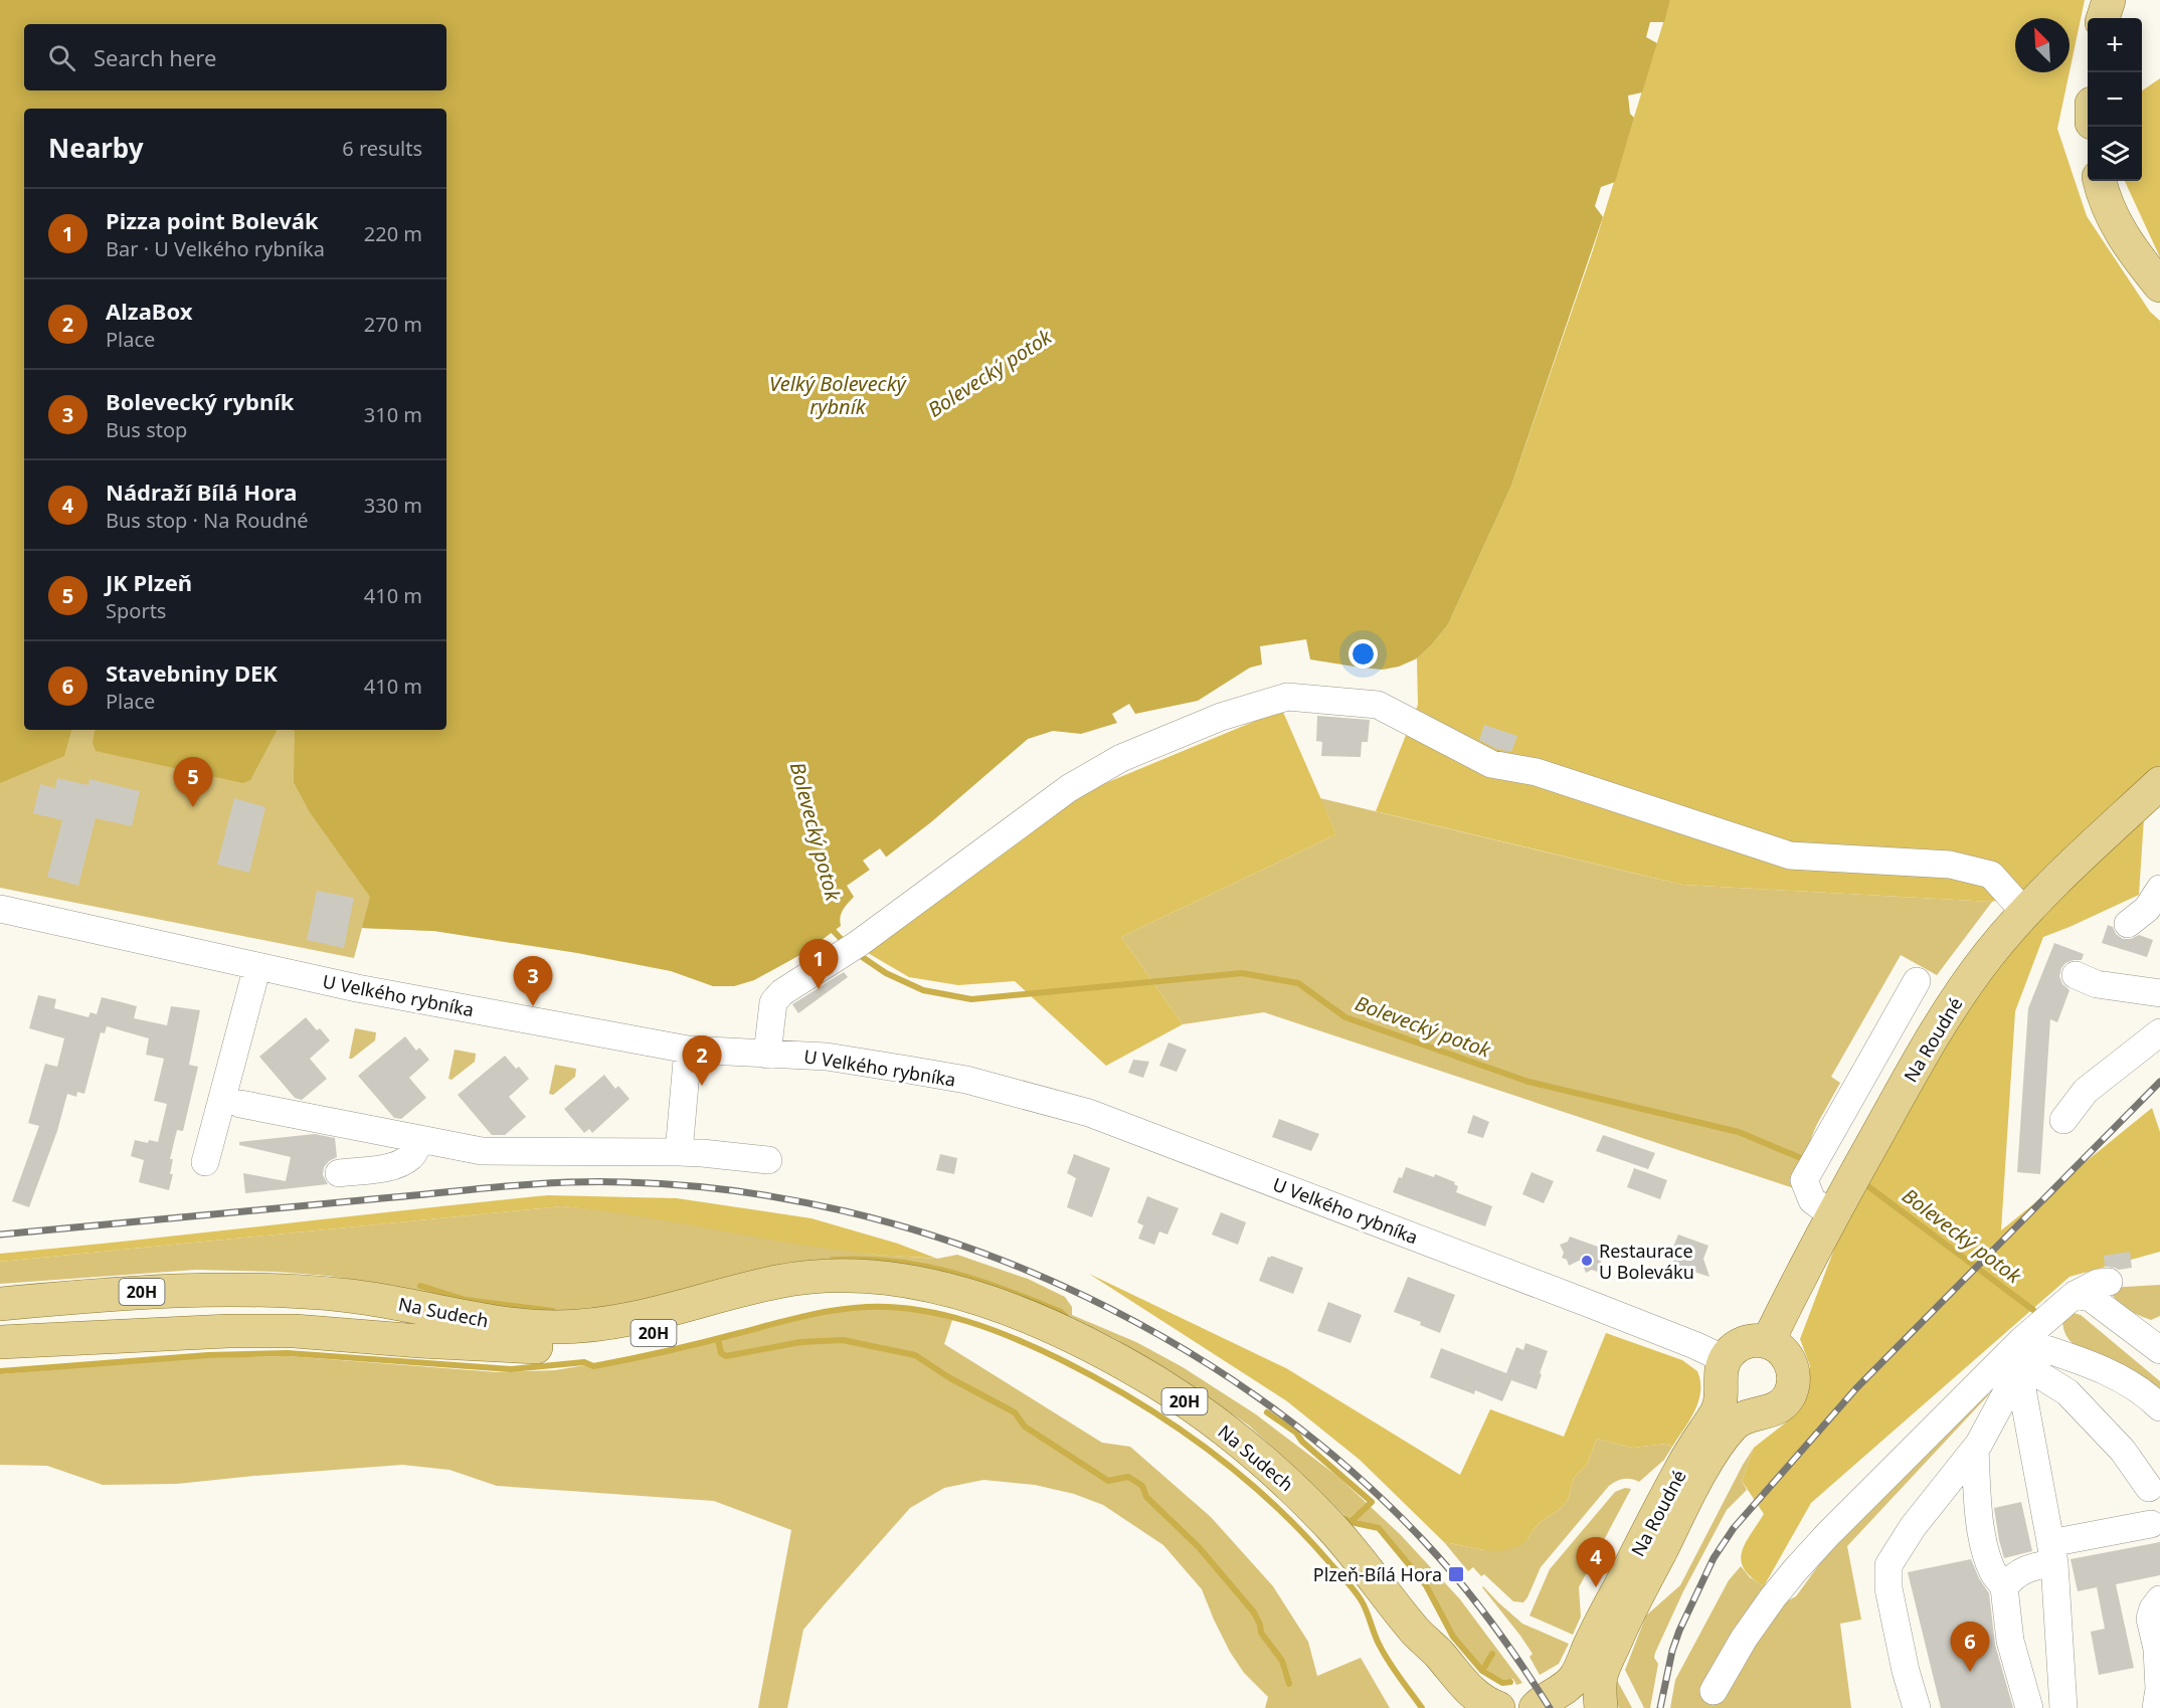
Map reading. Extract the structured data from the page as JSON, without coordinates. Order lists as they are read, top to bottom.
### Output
{
  "streets": {
    "main road": ["Na Roudné", "20H", "Na Sudech"],
    "street": ["U Velkého rybníka"]
  },
  "crossings": [
    ["U Velkého rybníka", "Na Roudné"]
  ],
  "water": ["Bolevecký potok", "Velký Bolevecký rybník"],
  "places": {
    "other": ["Restaurace U Boleváku"],
    "transit": ["Plzeň-Bílá Hora"]
  },
  "north": "top left",
  "page": {
    "map_buttons": ["+", "−"],
    "search": "Search here",
    "heading": ["Nearby", "6 results"],
    "list": [
      {
        "mark": "1",
        "name": "Pizza point Bolevák",
        "note": "Bar · U Velkého rybníka",
        "value": "220 m"
      },
      {
        "mark": "2",
        "name": "AlzaBox",
        "note": "Place",
        "value": "270 m"
      },
      {
        "mark": "3",
        "name": "Bolevecký rybník",
        "note": "Bus stop",
        "value": "310 m"
      },
      {
        "mark": "4",
        "name": "Nádraží Bílá Hora",
        "note": "Bus stop · Na Roudné",
        "value": "330 m"
      },
      {
        "mark": "5",
        "name": "JK Plzeň",
        "note": "Sports",
        "value": "410 m"
      },
      {
        "mark": "6",
        "name": "Stavebniny DEK",
        "note": "Place",
        "value": "410 m"
      }
    ],
    "pins": [
      "5",
      "1",
      "3",
      "2",
      "4",
      "6"
    ]
  }
}
